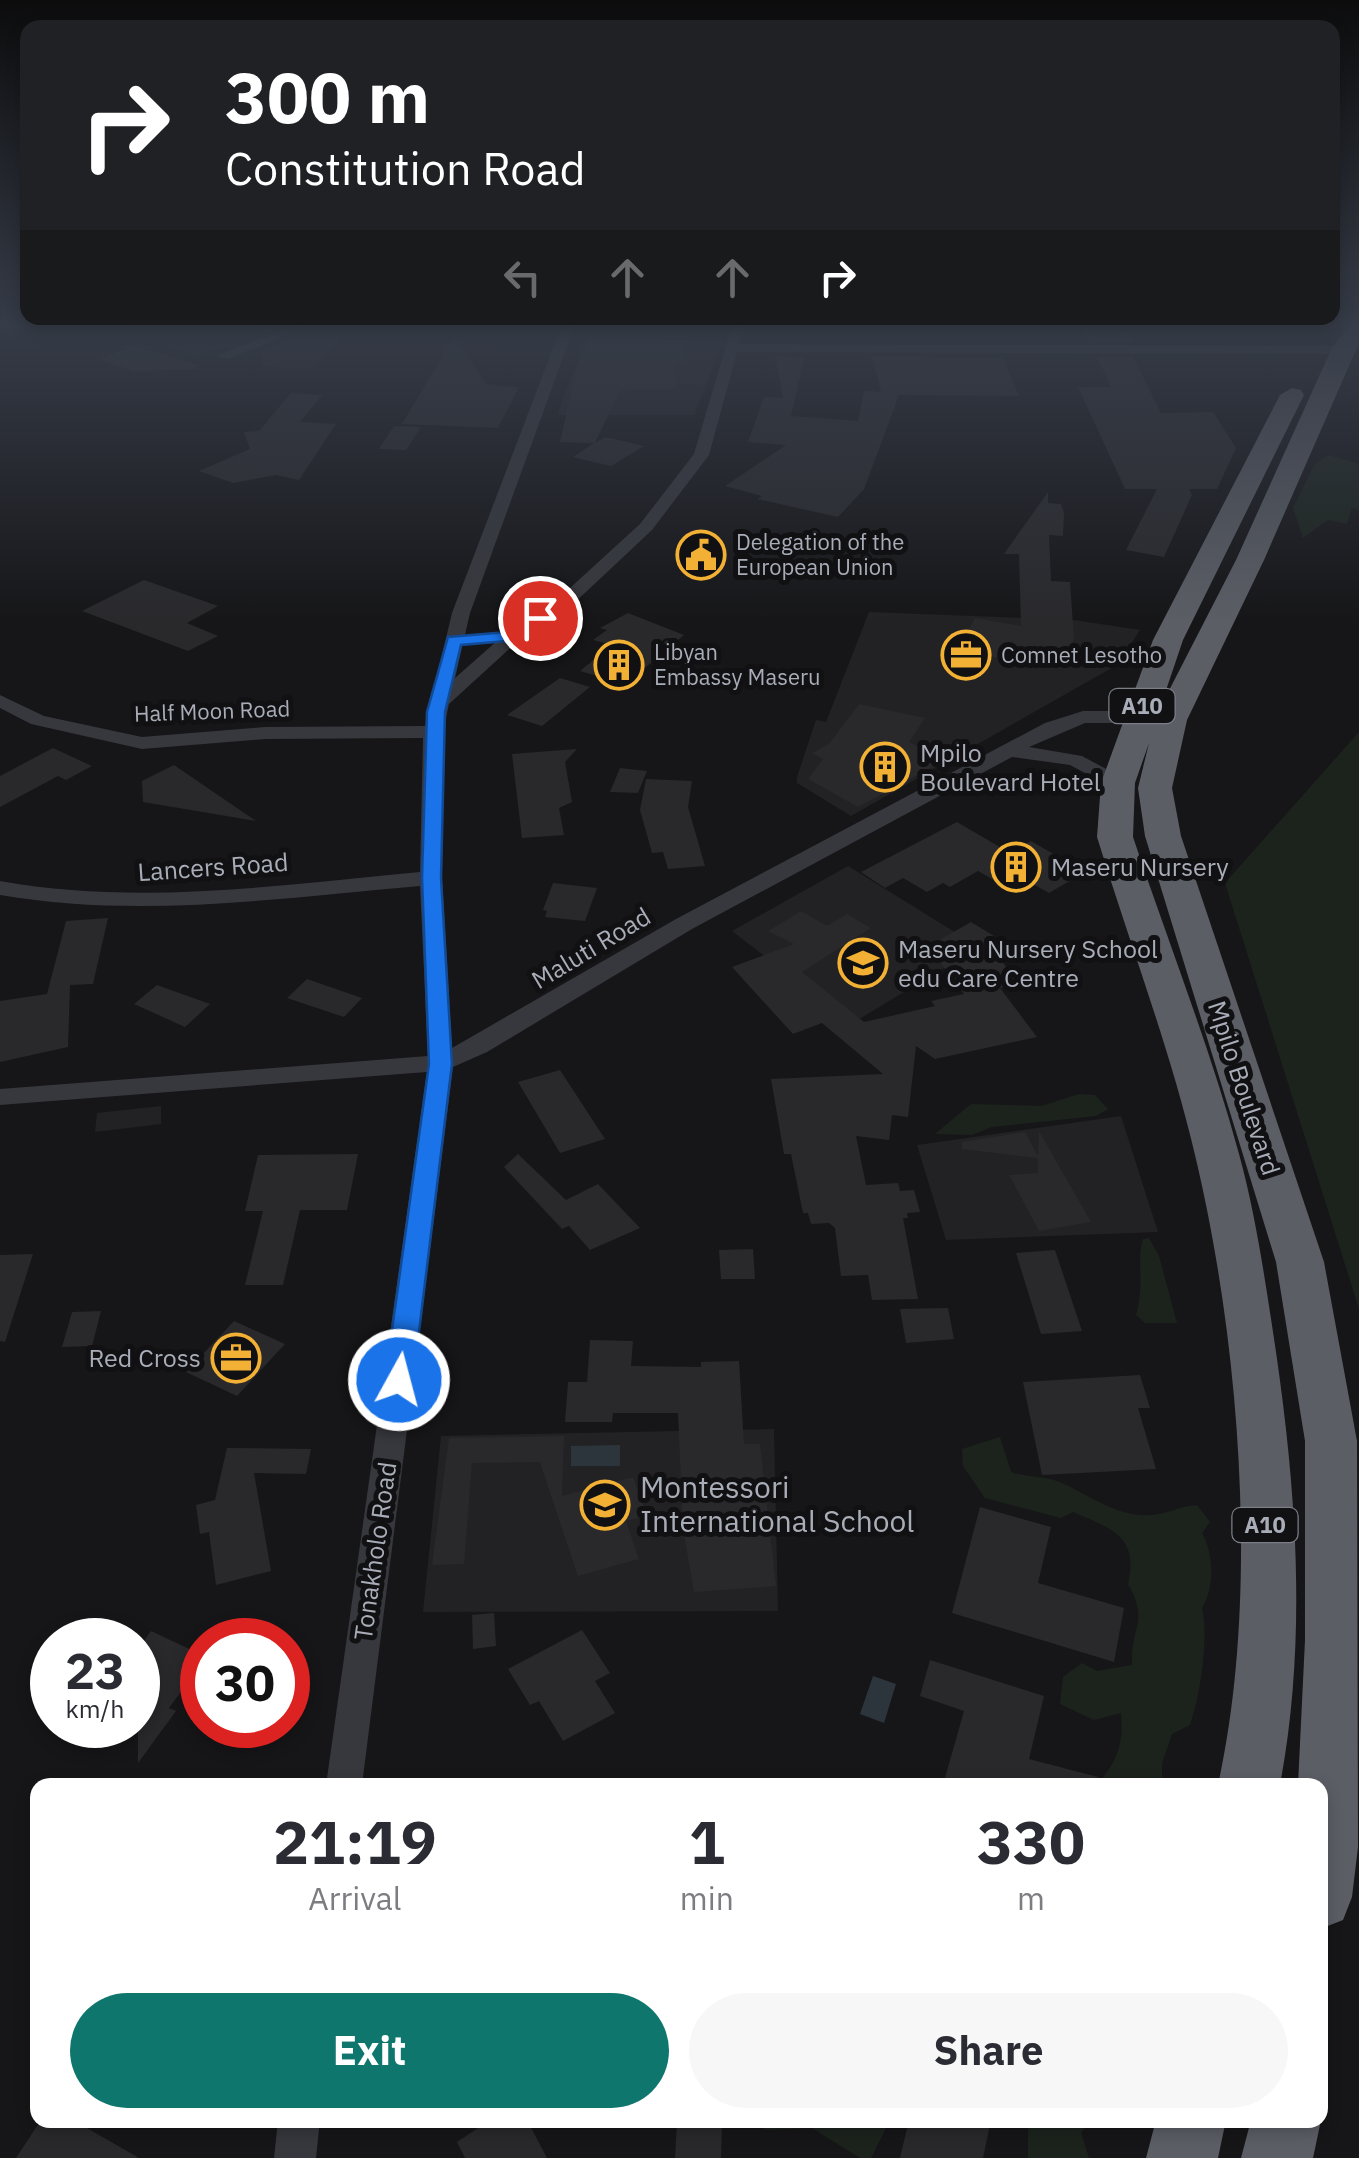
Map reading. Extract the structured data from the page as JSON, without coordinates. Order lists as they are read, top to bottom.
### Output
{
  "streets": {
    "highway": ["A10", "Mpilo Boulevard"],
    "street": [
      "Half Moon Road",
      "Lancers Road",
      "Maluti Road",
      "Tonakholo Road"
    ]
  },
  "crossings": [
    ["Half Moon Road", "Tonakholo Road"],
    ["Lancers Road", "Tonakholo Road"],
    ["Maluti Road", "Mpilo Boulevard"],
    ["Maluti Road", "Tonakholo Road"]
  ],
  "places": {
    "public building": ["Delegation of the European Union"],
    "office": ["Comnet Lesotho", "Red Cross"],
    "building": ["Libyan Embassy Maseru", "Mpilo Boulevard Hotel", "Maseru Nursery"],
    "school or university": ["Maseru Nursery School edu Care Centre", "Montessori International School"]
  },
  "page": {
    "turn": ["300 m", "Constitution Road"],
    "speed": "23 km/h",
    "limit": "30",
    "eta": [
      "21:19",
      "Arrival",
      "1",
      "min",
      "330",
      "m"
    ],
    "buttons": ["Exit", "Share"]
  }
}
